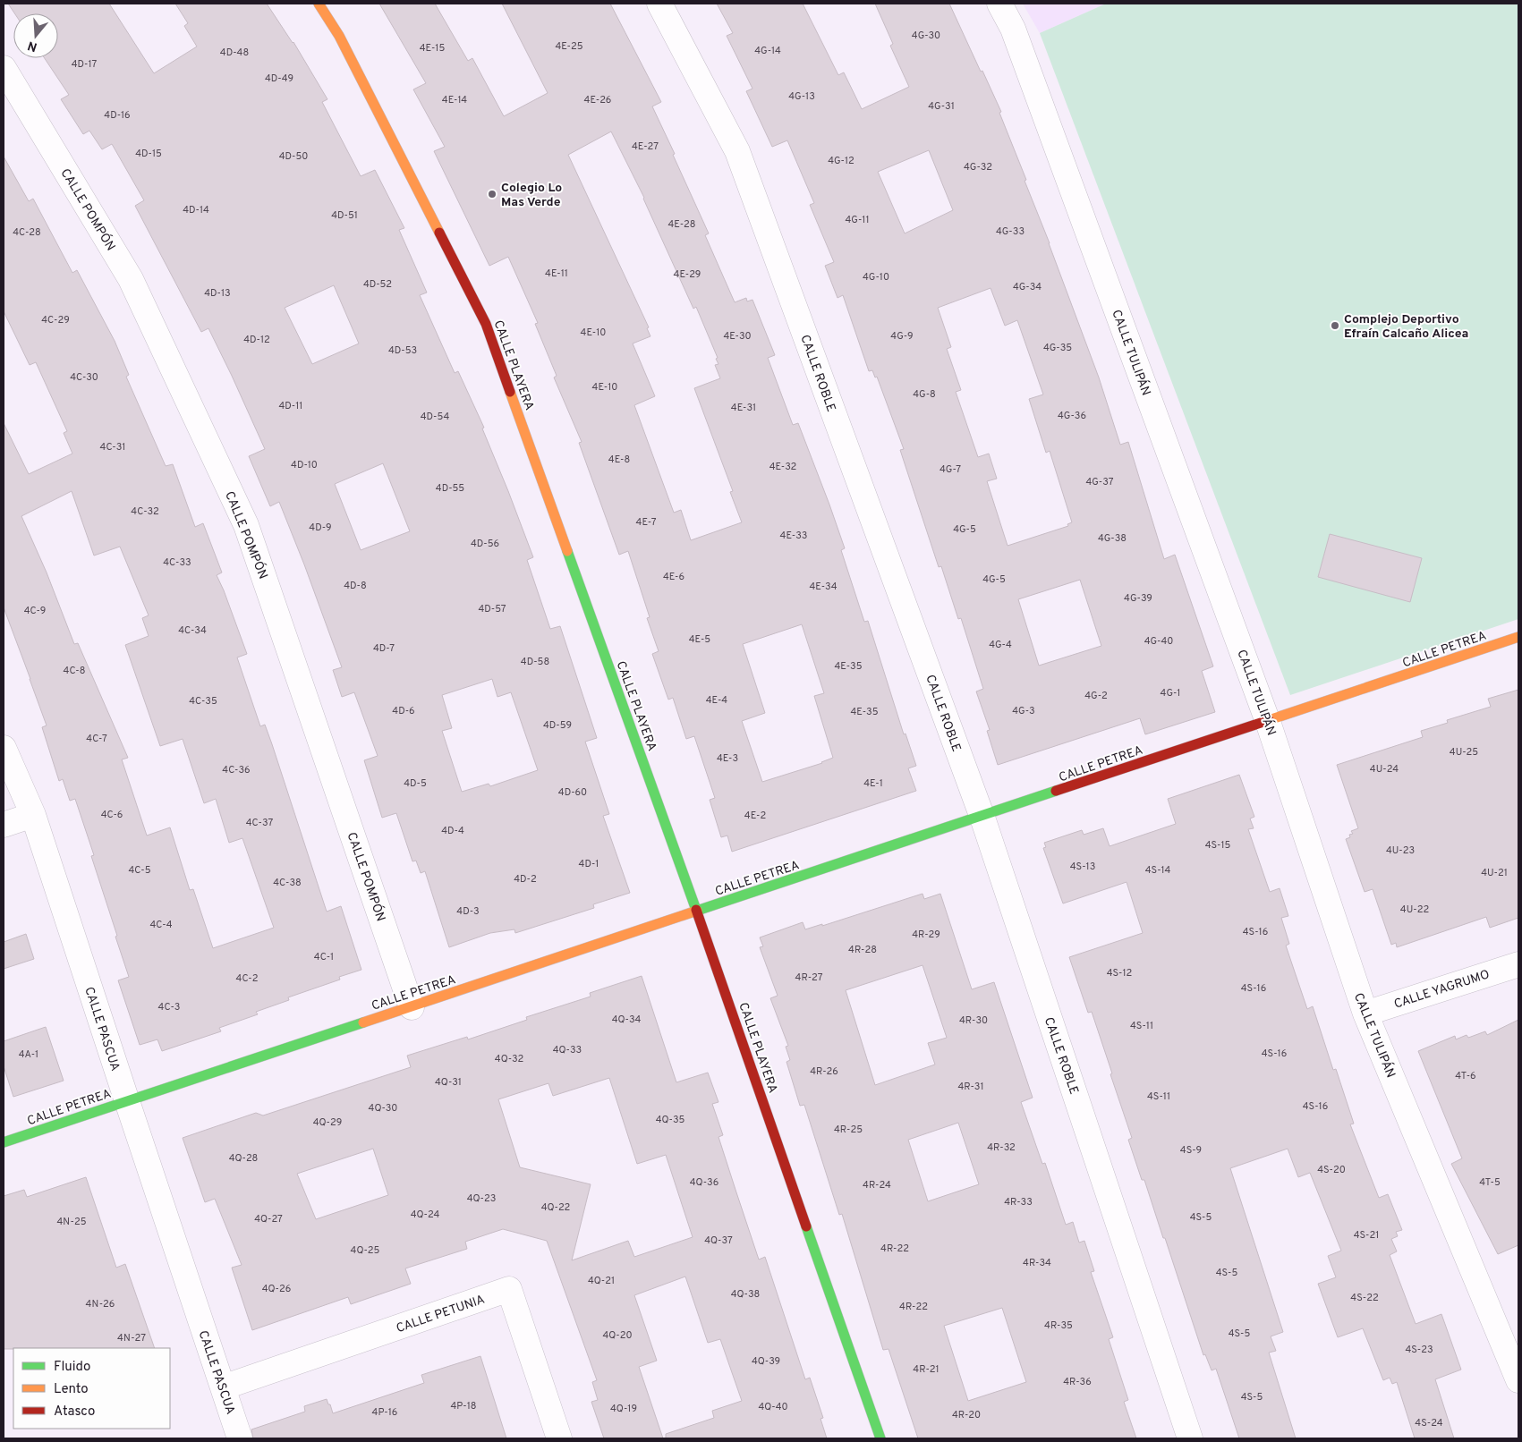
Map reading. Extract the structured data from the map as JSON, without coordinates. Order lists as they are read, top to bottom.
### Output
{
  "streets": {
    "street": [
      "CALLE POMPÓN",
      "CALLE TULIPÁN",
      "CALLE PLAYERA",
      "CALLE ROBLE",
      "CALLE PETREA",
      "CALLE YAGRUMO",
      "CALLE PASCUA",
      "CALLE PETUNIA"
    ]
  },
  "crossings": [
    ["CALLE POMPÓN", "CALLE PETREA"],
    ["CALLE TULIPÁN", "CALLE PETREA"],
    ["CALLE TULIPÁN", "CALLE YAGRUMO"],
    ["CALLE PLAYERA", "CALLE PETREA"],
    ["CALLE ROBLE", "CALLE PETREA"],
    ["CALLE PETREA", "CALLE PASCUA"],
    ["CALLE PASCUA", "CALLE PETUNIA"]
  ],
  "places": ["Colegio Lo Mas Verde", "Complejo Deportivo Efraín Calcaño Alicea"],
  "house_numbers": [
    "4G-30",
    "4E-25",
    "4E-15",
    "4G-14",
    "4D-48",
    "4D-17",
    "4D-49",
    "4G-13",
    "4E-14",
    "4E-26",
    "4G-31",
    "4D-16",
    "4E-27",
    "4D-15",
    "4D-50",
    "4G-12",
    "4G-32",
    "4D-14",
    "4D-51",
    "4G-11",
    "4E-28",
    "4G-33",
    "4C-28",
    "4E-11",
    "4E-29",
    "4G-10",
    "4D-52",
    "4G-34",
    "4D-13",
    "4C-29",
    "4E-10",
    "4E-30",
    "4G-9",
    "4D-12",
    "4G-35",
    "4D-53",
    "4C-30",
    "4E-10",
    "4G-8",
    "4D-11",
    "4E-31",
    "4G-36",
    "4D-54",
    "4C-31",
    "4E-8",
    "4D-10",
    "4E-32",
    "4G-7",
    "4G-37",
    "4D-55",
    "4C-32",
    "4E-7",
    "4D-9",
    "4G-5",
    "4E-33",
    "4G-38",
    "4D-56",
    "4C-33",
    "4E-6",
    "4G-5",
    "4D-8",
    "4E-34",
    "4G-39",
    "4D-57",
    "4C-9",
    "4C-34",
    "4E-5",
    "4G-40",
    "4G-4",
    "4D-7",
    "4D-58",
    "4E-35",
    "4C-8",
    "4G-1",
    "4G-2",
    "4E-4",
    "4C-35",
    "4D-6",
    "4G-3",
    "4E-35",
    "4D-59",
    "4C-7",
    "4U-25",
    "4E-3",
    "4U-24",
    "4C-36",
    "4D-5",
    "4E-1",
    "4D-60",
    "4C-6",
    "4E-2",
    "4C-37",
    "4D-4",
    "4S-15",
    "4U-23",
    "4D-1",
    "4S-13",
    "4C-5",
    "4S-14",
    "4U-21",
    "4D-2",
    "4C-38",
    "4U-22",
    "4D-3",
    "4C-4",
    "4S-16",
    "4R-29",
    "4R-28",
    "4C-1",
    "4S-12",
    "4R-27",
    "4C-2",
    "4S-16",
    "4C-3",
    "4Q-34",
    "4R-30",
    "4S-11",
    "4Q-33",
    "4S-16",
    "4A-1",
    "4Q-32",
    "4R-26",
    "4T-6",
    "4Q-31",
    "4R-31",
    "4S-11",
    "4S-16",
    "4Q-30",
    "4Q-35",
    "4Q-29",
    "4R-25",
    "4R-32",
    "4S-9",
    "4Q-28",
    "4S-20",
    "4Q-36",
    "4T-5",
    "4R-24",
    "4Q-23",
    "4R-33",
    "4Q-22",
    "4Q-24",
    "4S-5",
    "4Q-27",
    "4N-25",
    "4S-21",
    "4Q-37",
    "4R-22",
    "4Q-25",
    "4R-34",
    "4S-5",
    "4Q-21",
    "4Q-26",
    "4Q-38",
    "4S-22",
    "4N-26",
    "4R-22",
    "4R-35",
    "4S-5",
    "4Q-20",
    "4N-27",
    "4S-23",
    "4Q-39",
    "4R-21",
    "4R-36",
    "4S-5",
    "4P-18",
    "4Q-40",
    "4Q-19",
    "4P-16",
    "4R-20",
    "4S-24"
  ],
  "legend": ["Fluido", "Lento", "Atasco"],
  "north": "bottom"
}
